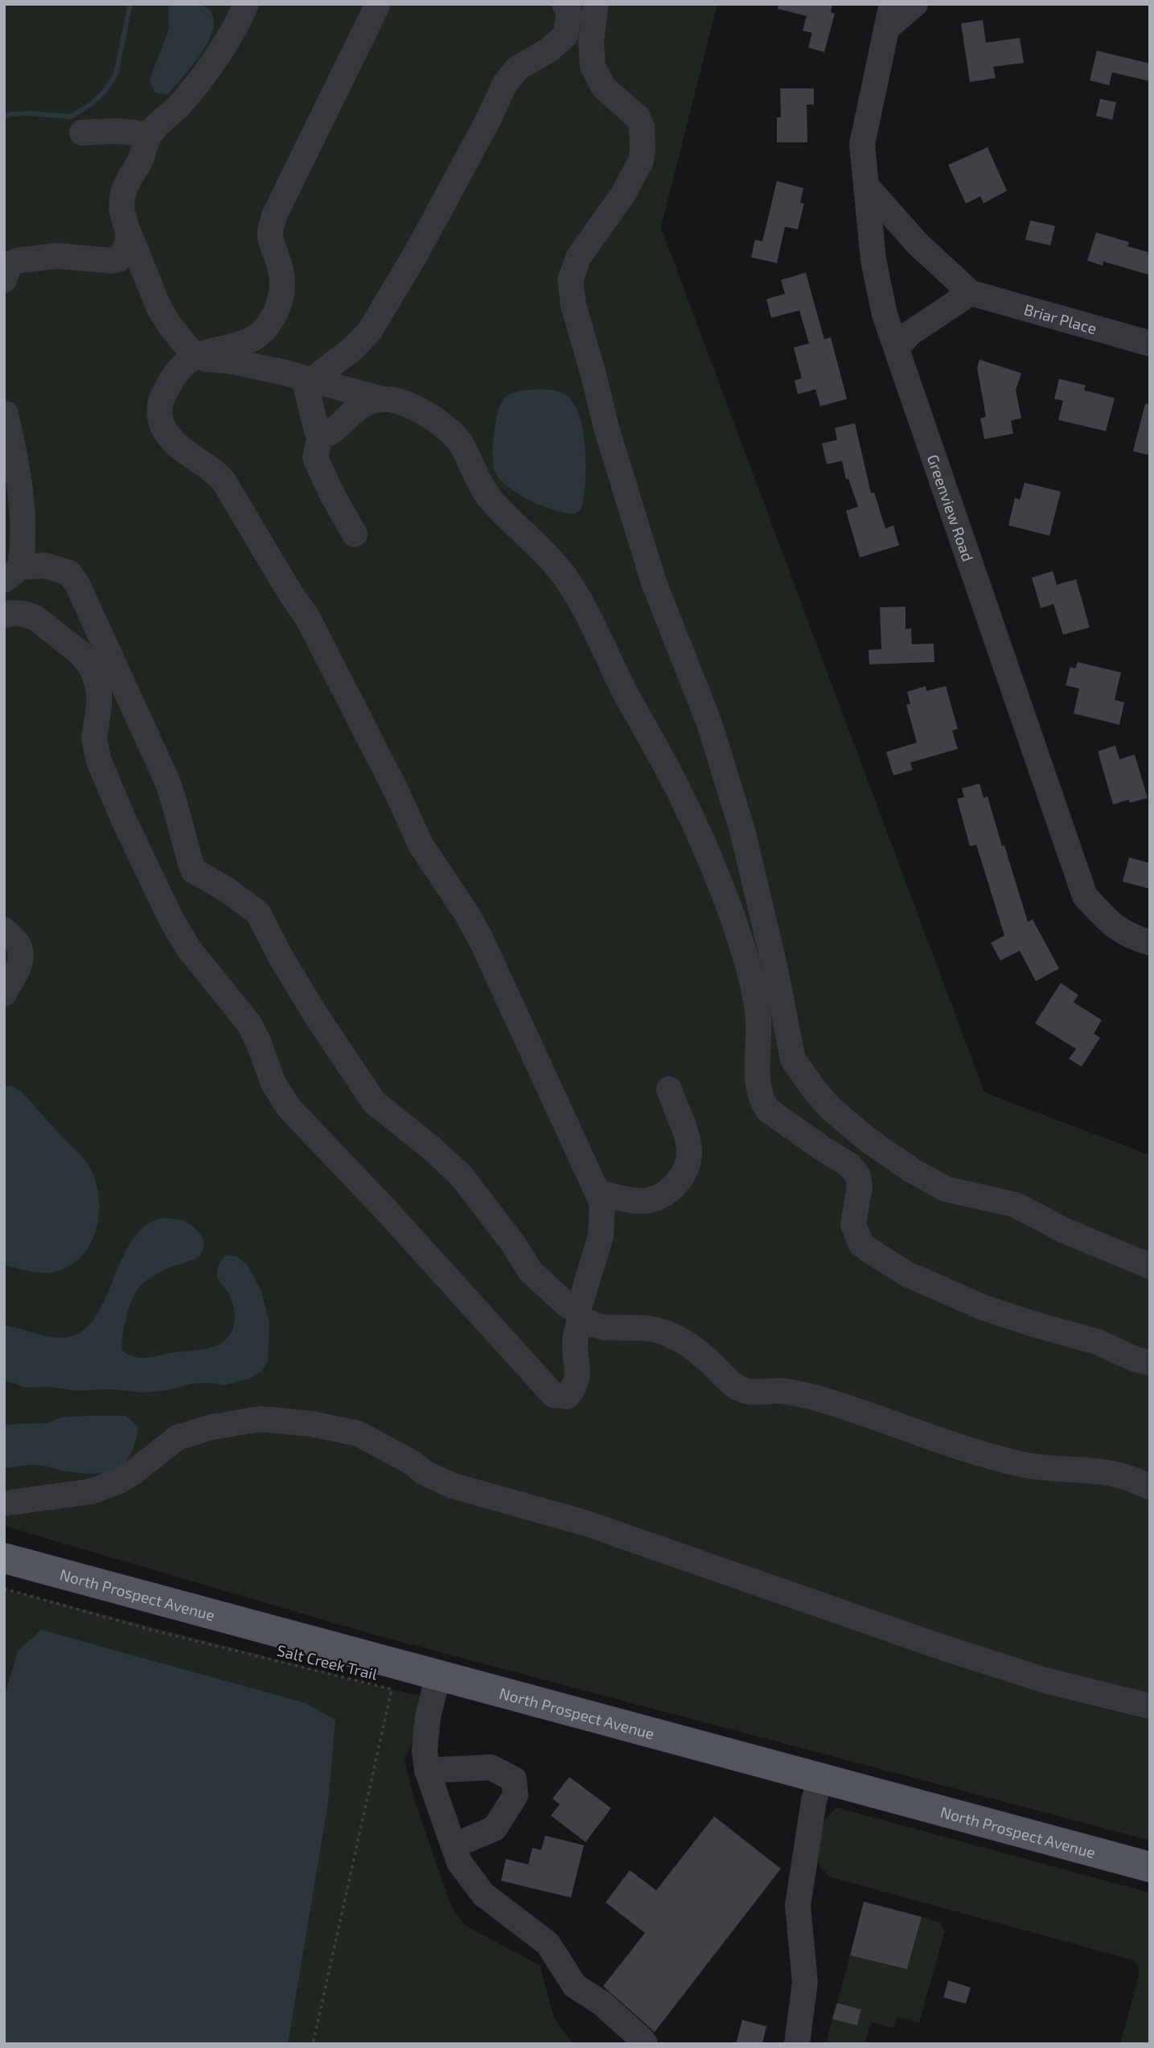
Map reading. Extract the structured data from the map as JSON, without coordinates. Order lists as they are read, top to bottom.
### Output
{
  "streets": {
    "main road": ["North Prospect Avenue"],
    "street": ["Briar Place", "Greenview Road"],
    "path": ["Salt Creek Trail"]
  },
  "crossings": [
    ["Briar Place", "Greenview Road"]
  ]
}
